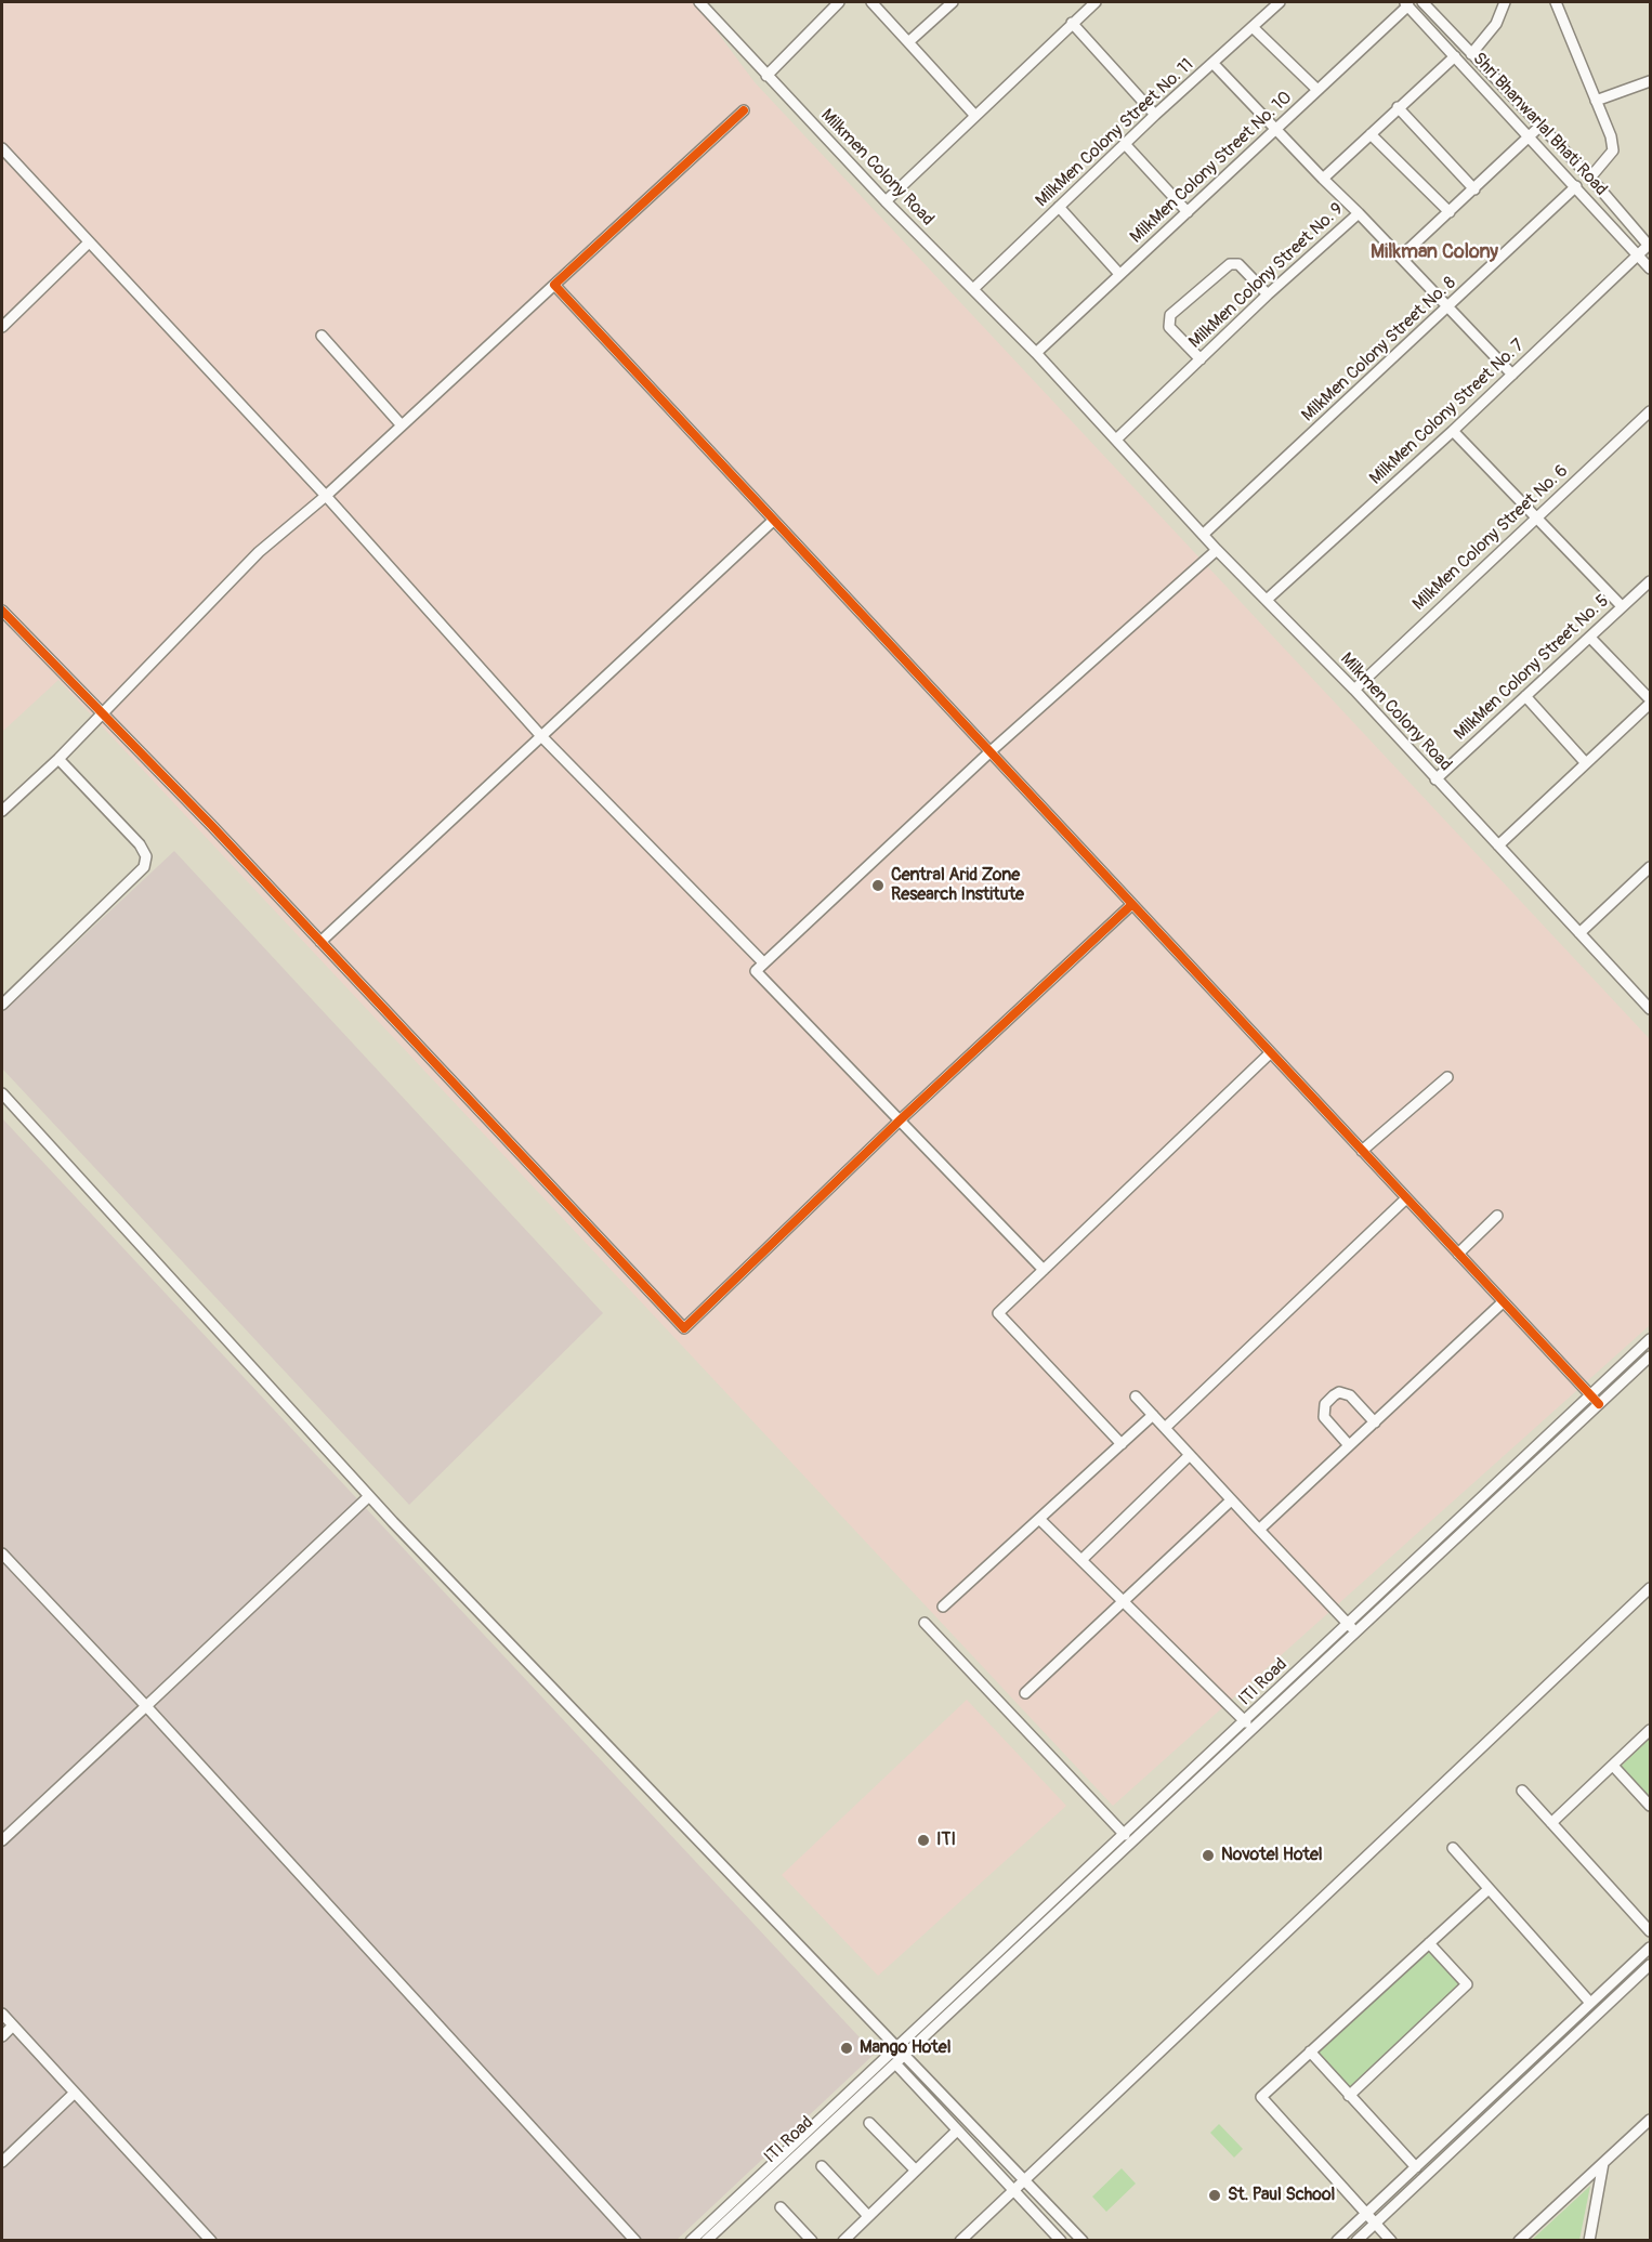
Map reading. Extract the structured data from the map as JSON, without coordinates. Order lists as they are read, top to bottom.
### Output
{
  "streets": {
    "street": [
      "Shri Bhanwarlal Bhati Road",
      "MilkMen Colony Street No. 11",
      "Milkmen Colony Road",
      "MilkMen Colony Street No. 10",
      "MilkMen Colony Street No. 9",
      "MilkMen Colony Street No. 8",
      "MilkMen Colony Street No. 7",
      "MilkMen Colony Street No. 6",
      "MilkMen Colony Street No. 5",
      "ITI Road"
    ]
  },
  "crossings": [
    ["Shri Bhanwarlal Bhati Road", "MilkMen Colony Street No. 10"],
    ["Shri Bhanwarlal Bhati Road", "MilkMen Colony Street No. 9"],
    ["Shri Bhanwarlal Bhati Road", "MilkMen Colony Street No. 8"],
    ["Shri Bhanwarlal Bhati Road", "MilkMen Colony Street No. 7"],
    ["MilkMen Colony Street No. 11", "Milkmen Colony Road"],
    ["Milkmen Colony Road", "MilkMen Colony Street No. 10"],
    ["Milkmen Colony Road", "MilkMen Colony Street No. 9"],
    ["Milkmen Colony Road", "MilkMen Colony Street No. 8"],
    ["Milkmen Colony Road", "MilkMen Colony Street No. 7"],
    ["Milkmen Colony Road", "MilkMen Colony Street No. 6"],
    ["Milkmen Colony Road", "MilkMen Colony Street No. 5"]
  ],
  "districts": ["Milkman Colony"],
  "places": [
    "Central Arid Zone Research Institute",
    "ITI",
    "Novotel Hotel",
    "Mango Hotel",
    "St. Paul School"
  ]
}
